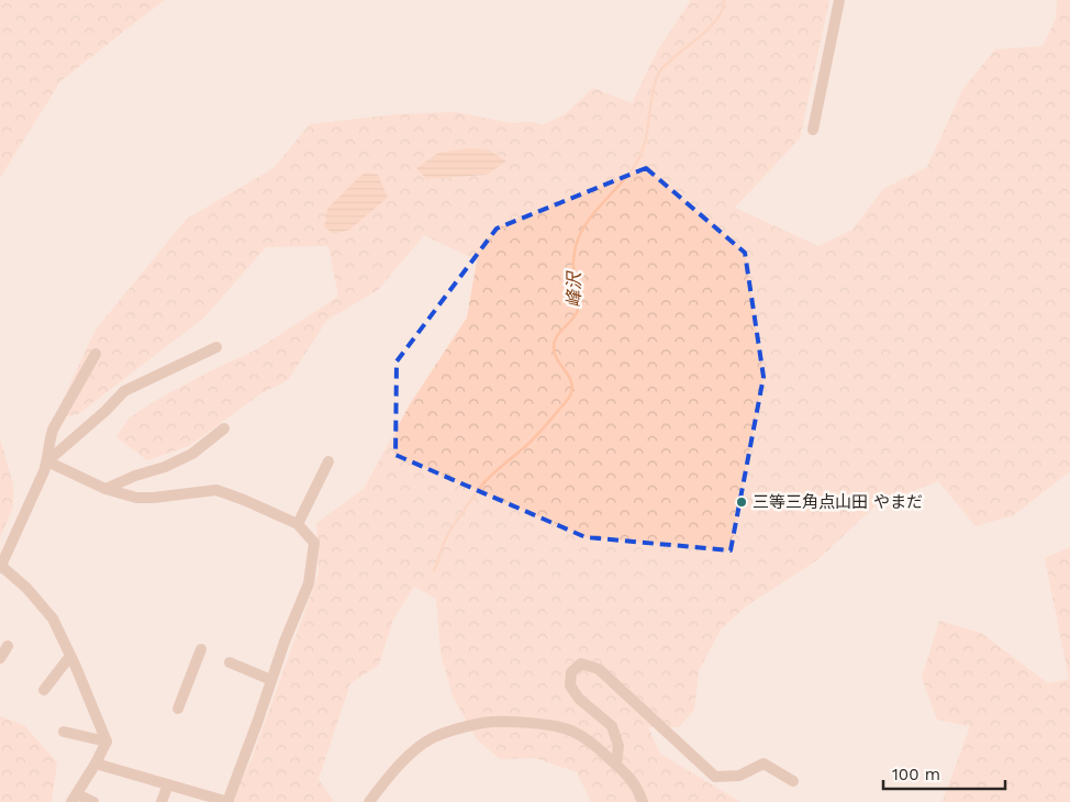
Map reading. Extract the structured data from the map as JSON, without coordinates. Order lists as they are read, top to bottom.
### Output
{
  "water": ["峰沢"],
  "places": ["三等三角点山田 やまだ"],
  "scale_bar": "100 m"
}
